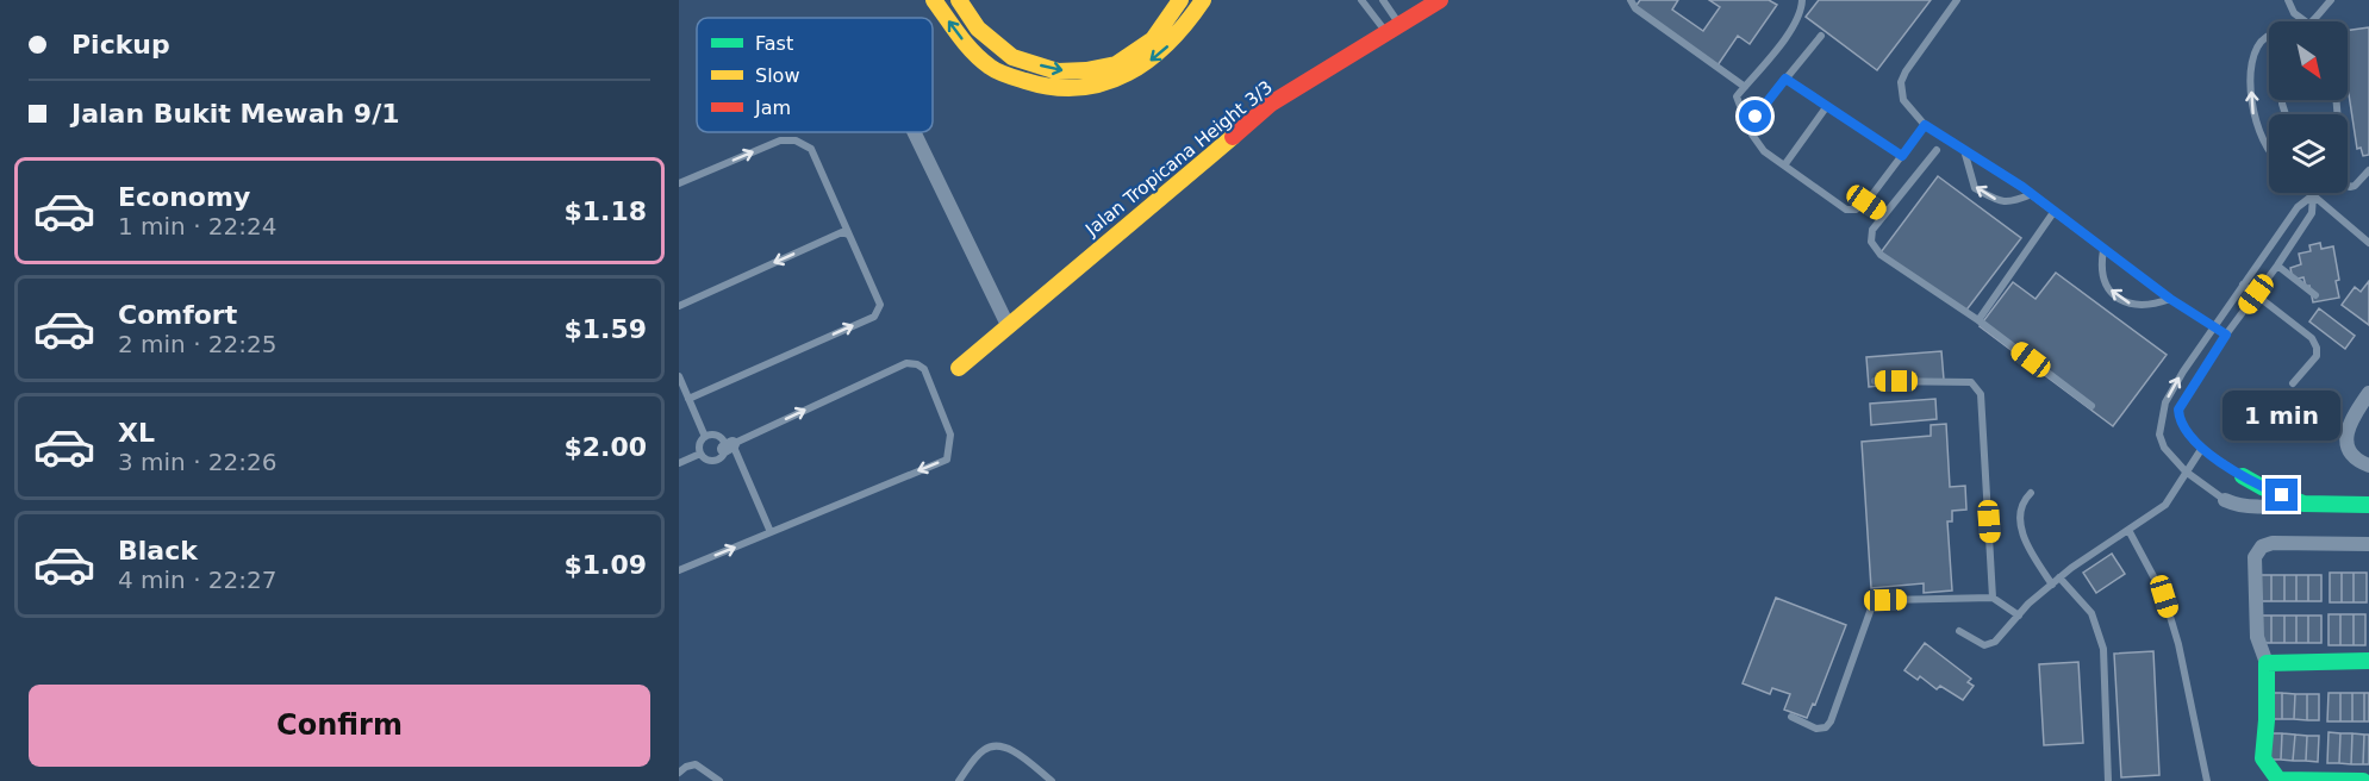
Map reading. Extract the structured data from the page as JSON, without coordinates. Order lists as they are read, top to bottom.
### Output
{
  "streets": {
    "street": ["Jalan Tropicana Height 3/3"]
  },
  "legend": ["Fast", "Slow", "Jam"],
  "north": "bottom right",
  "page": {
    "banner": ["Pickup", "Jalan Bukit Mewah 9/1"],
    "list": [
      {
        "name": "Economy",
        "note": "1 min · 22:24",
        "value": "$1.18"
      },
      {
        "name": "Comfort",
        "note": "2 min · 22:25",
        "value": "$1.59"
      },
      {
        "name": "XL",
        "note": "3 min · 22:26",
        "value": "$2.00"
      },
      {
        "name": "Black",
        "note": "4 min · 22:27",
        "value": "$1.09"
      }
    ],
    "bubble": "1 min",
    "buttons": "Confirm"
  }
}
